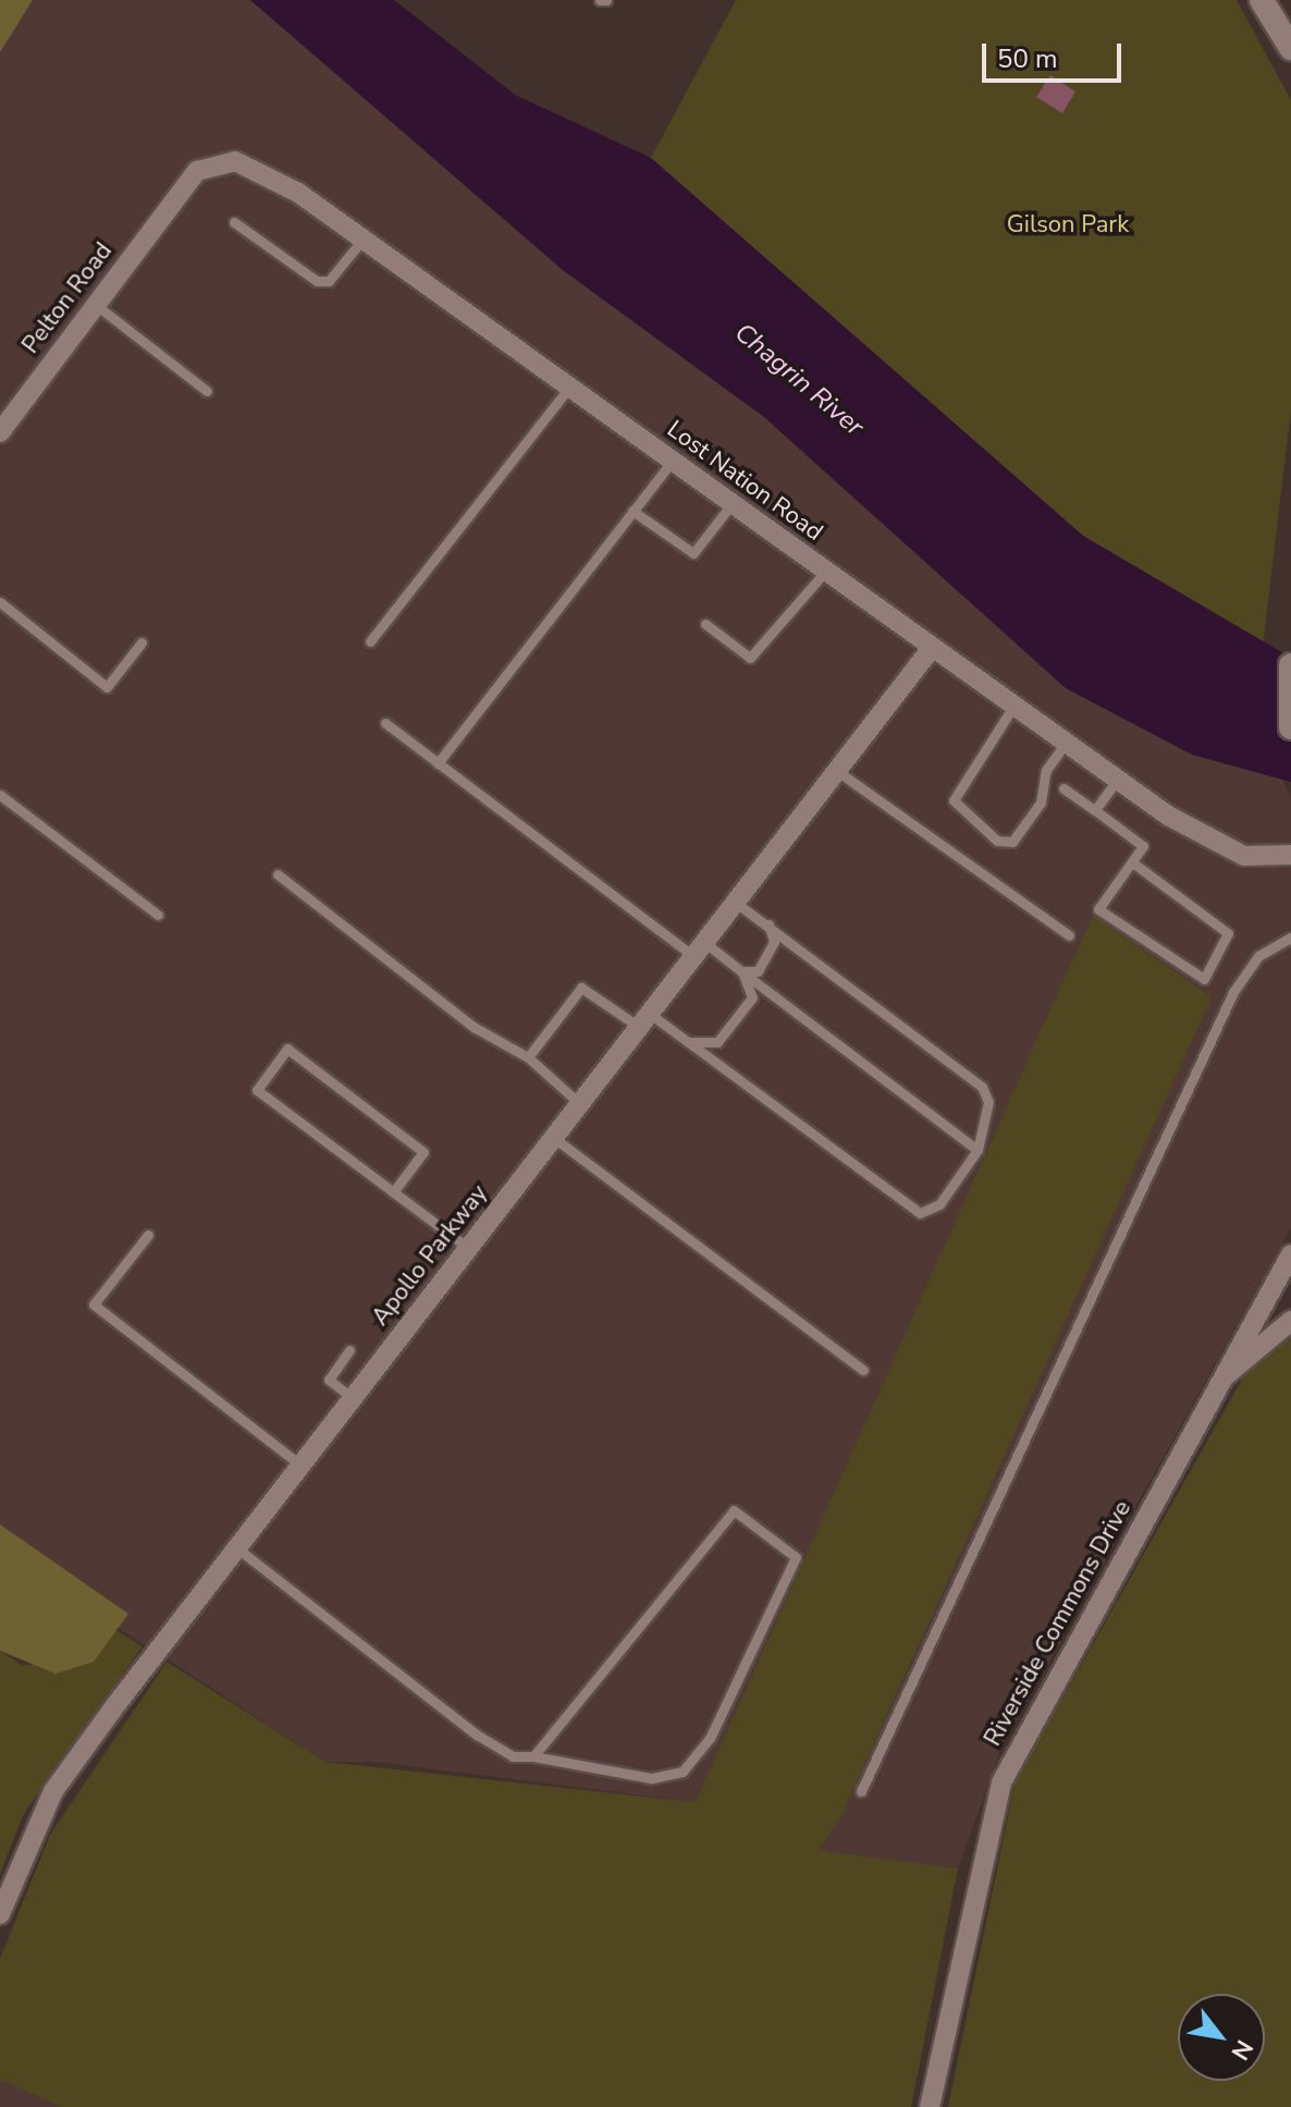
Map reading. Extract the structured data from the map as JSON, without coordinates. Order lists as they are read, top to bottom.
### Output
{
  "streets": {
    "street": [
      "Pelton Road",
      "Lost Nation Road",
      "Apollo Parkway",
      "Riverside Commons Drive"
    ]
  },
  "crossings": [
    ["Pelton Road", "Lost Nation Road"],
    ["Lost Nation Road", "Apollo Parkway"]
  ],
  "water": ["Chagrin River"],
  "parks": ["Gilson Park"],
  "scale_bar": "50 m",
  "north": "bottom right"
}
